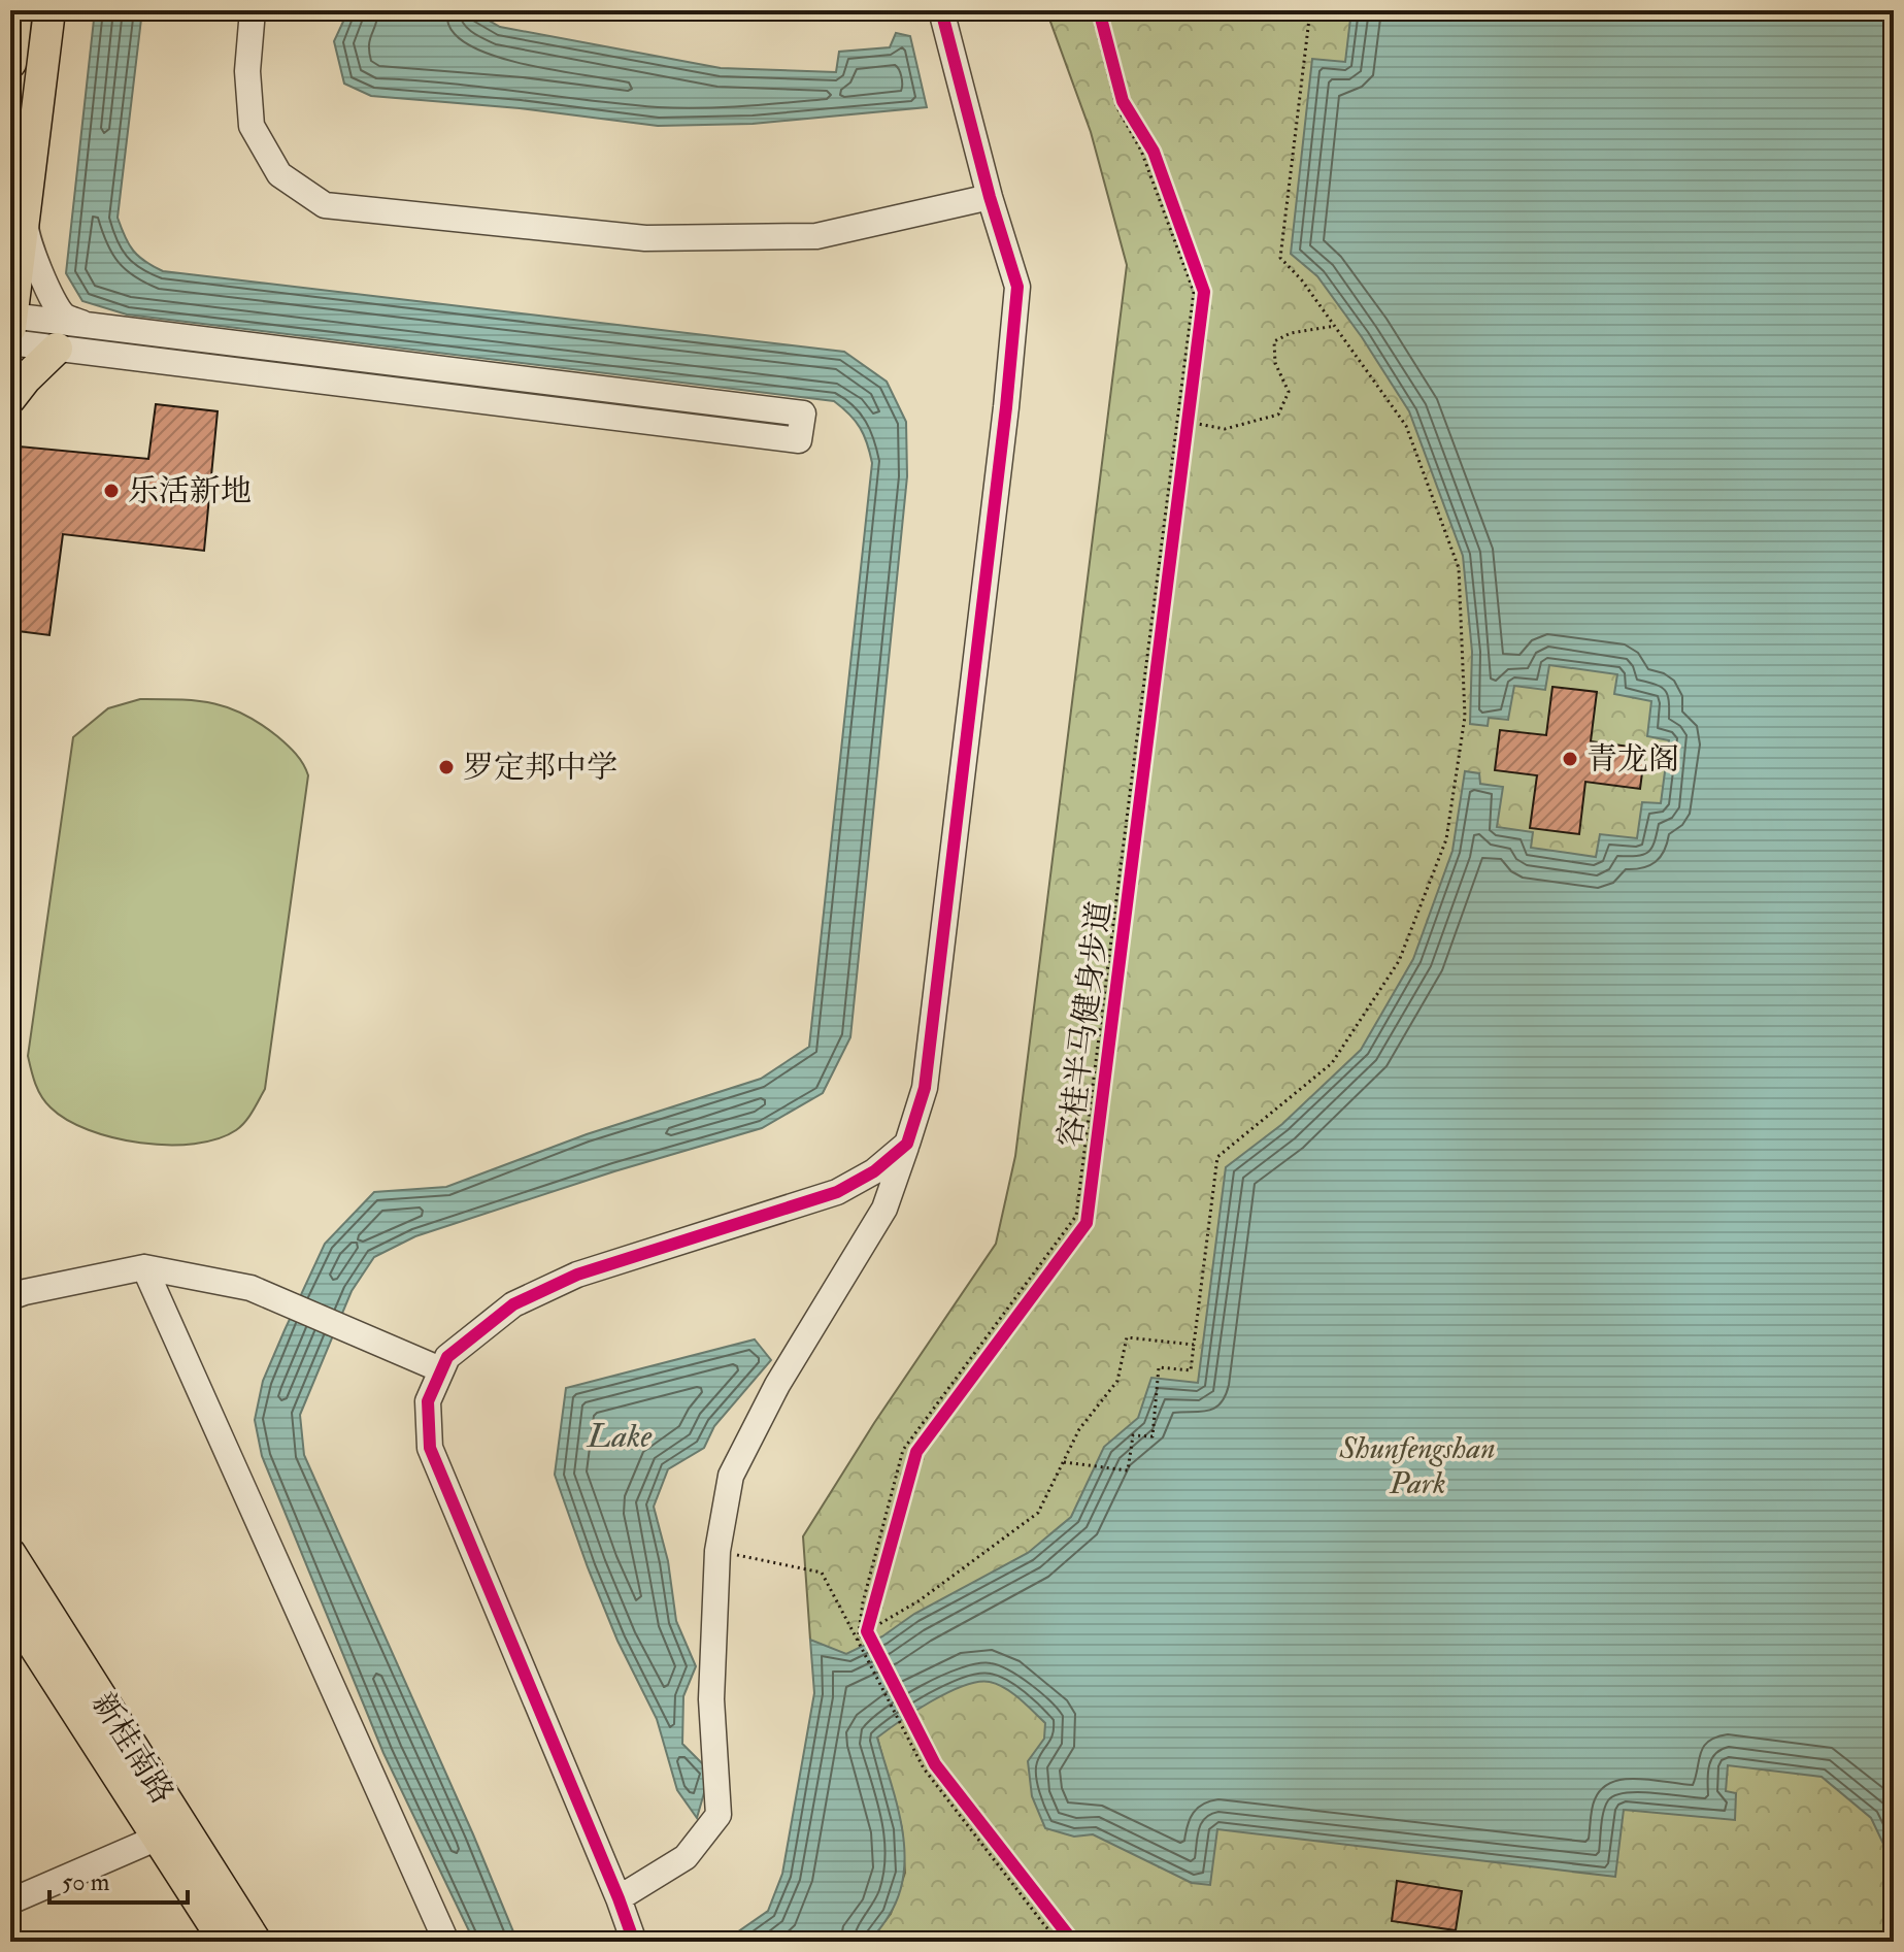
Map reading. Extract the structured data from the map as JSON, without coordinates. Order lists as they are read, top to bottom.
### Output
{
  "streets": {
    "main road": ["新桂南路"],
    "cycle path": ["容桂半马健身步道"]
  },
  "water": ["Lake"],
  "parks": ["Shunfengshan Park"],
  "places": ["乐活新地", "青龙阁", "罗定邦中学"],
  "scale_bar": "50 m"
}
